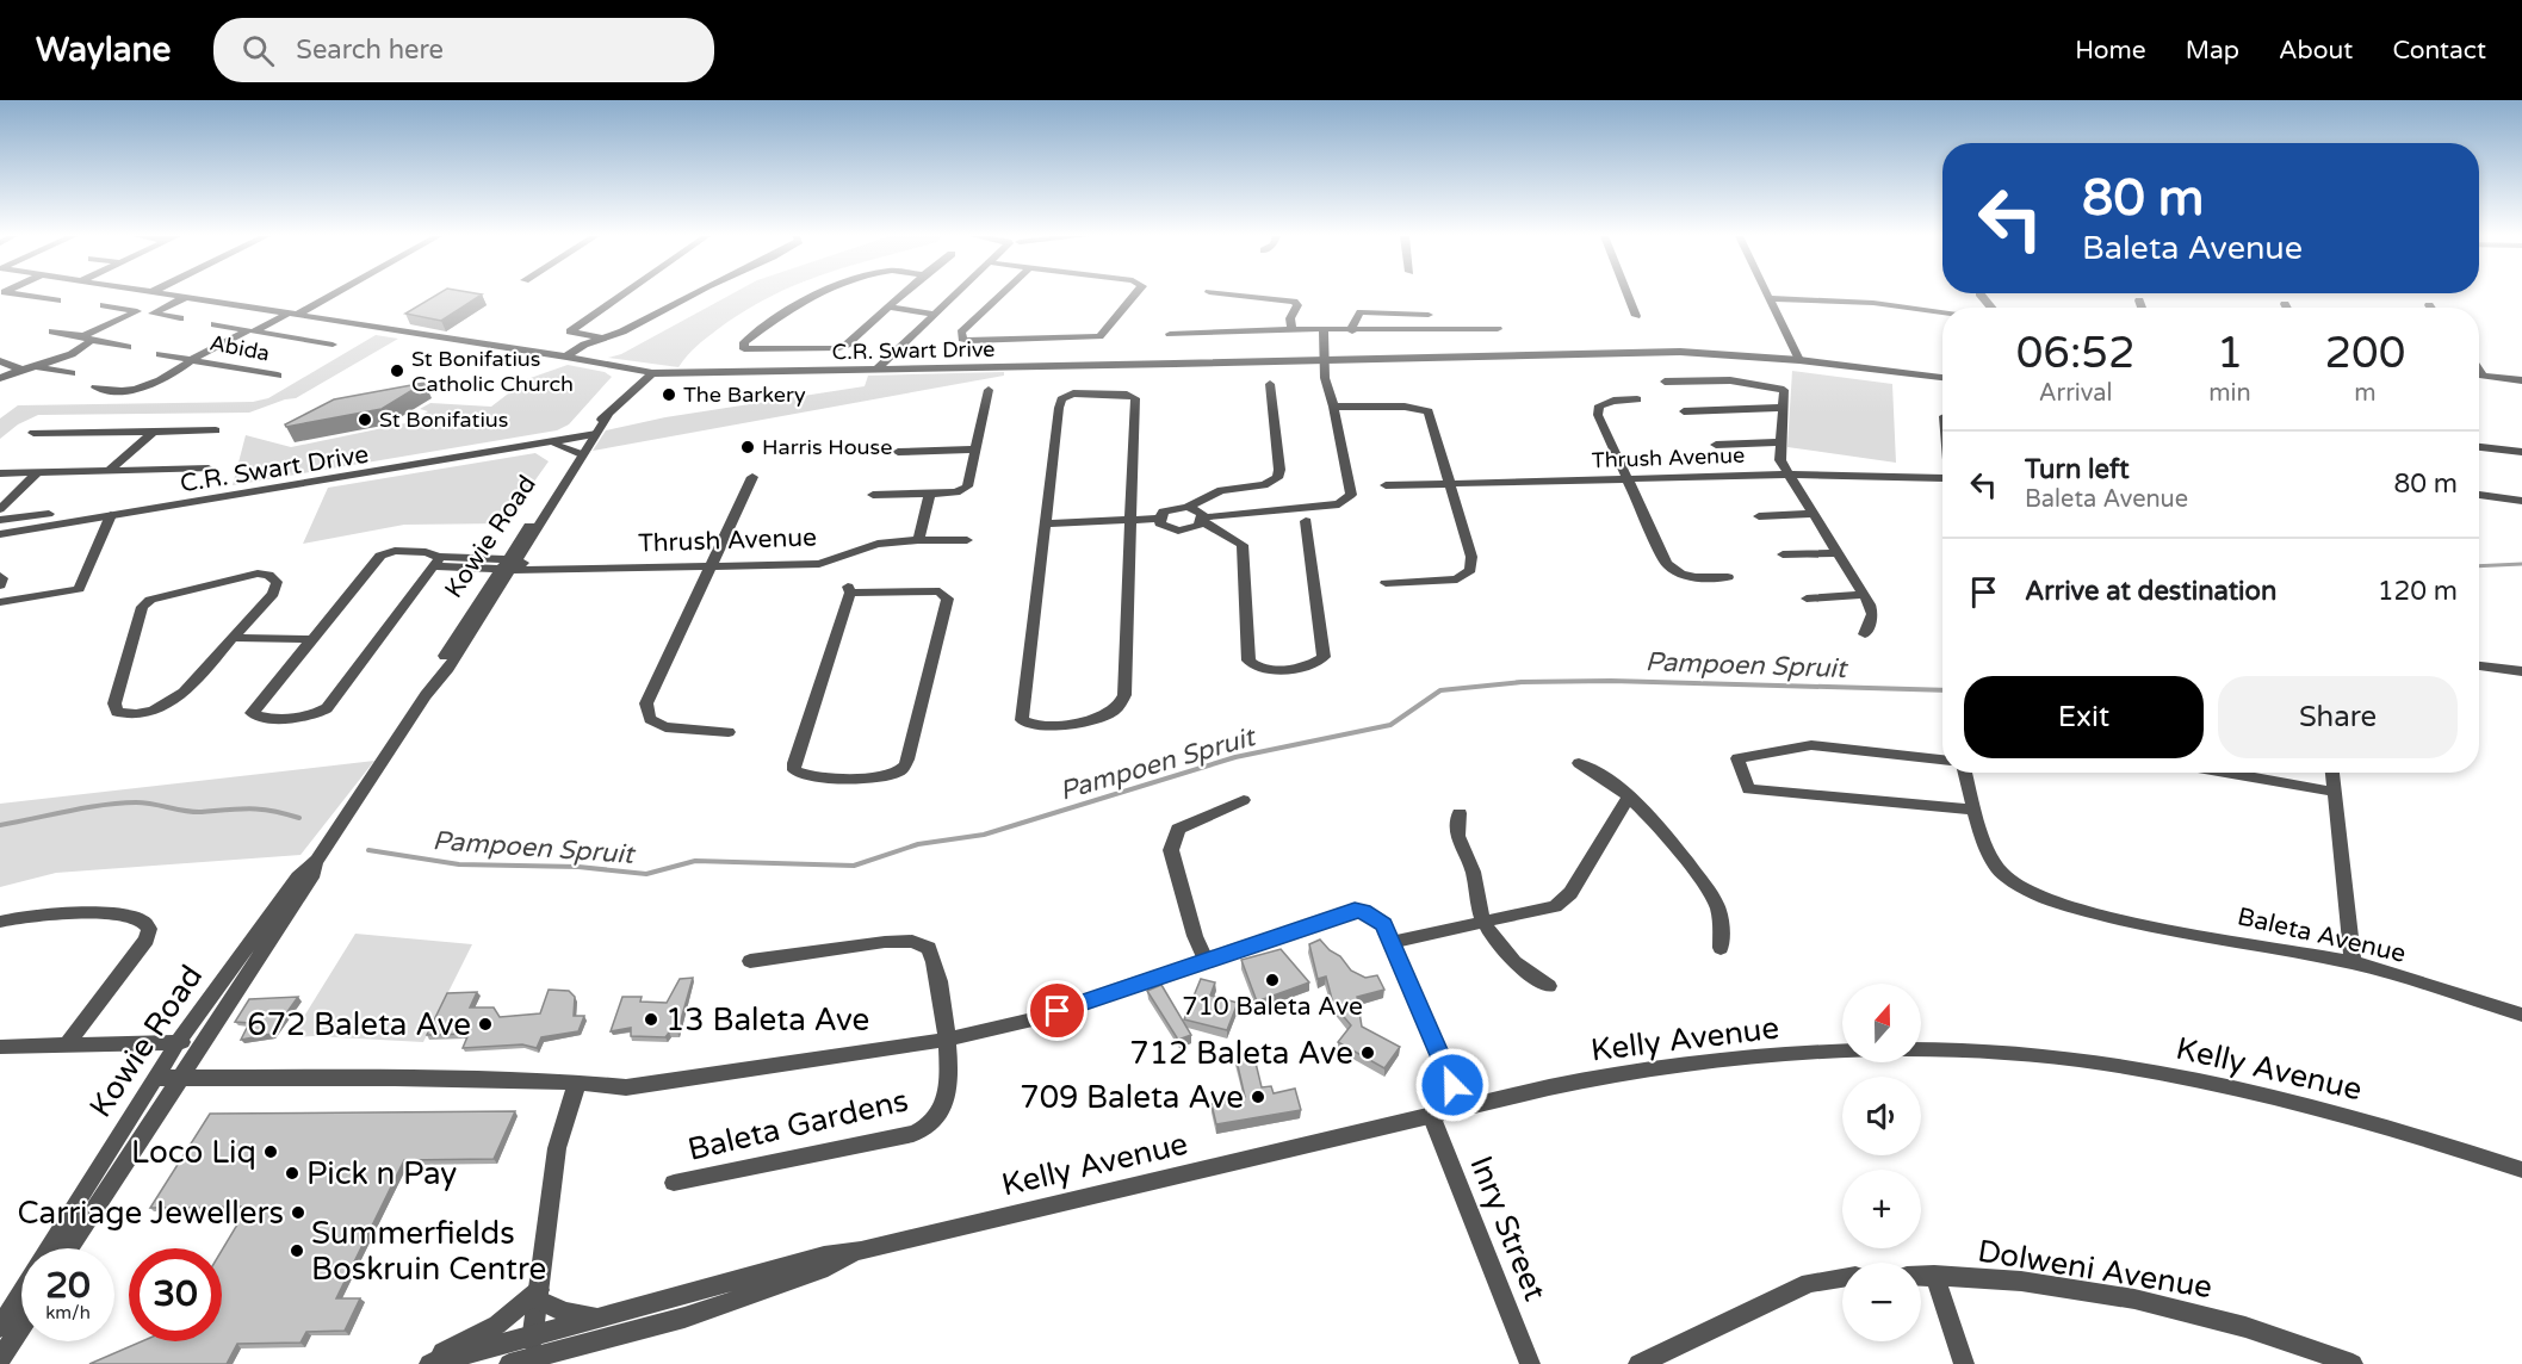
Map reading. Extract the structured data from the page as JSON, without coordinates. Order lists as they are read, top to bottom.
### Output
{
  "streets": {
    "street": [
      "Abida",
      "C.R. Swart Drive",
      "Thrush Avenue",
      "Kowie Road",
      "Baleta Avenue",
      "Kelly Avenue",
      "Baleta Gardens",
      "Inry Street",
      "Dolweni Avenue"
    ]
  },
  "crossings": [
    ["Abida", "C.R. Swart Drive"],
    ["C.R. Swart Drive", "Kowie Road"],
    ["Thrush Avenue", "Kowie Road"],
    ["Kelly Avenue", "Inry Street"]
  ],
  "water": ["Pampoen Spruit"],
  "places": [
    "St Bonifatius Catholic Church",
    "The Barkery",
    "St Bonifatius",
    "Harris House",
    "710 Baleta Ave",
    "13 Baleta Ave",
    "672 Baleta Ave",
    "712 Baleta Ave",
    "709 Baleta Ave",
    "Loco Liq",
    "Pick n Pay",
    "Carriage Jewellers",
    "Summerfields Boskruin Centre"
  ],
  "north": "top",
  "page": {
    "header": "Waylane",
    "search": "Search here",
    "nav": [
      "Home",
      "Map",
      "About",
      "Contact"
    ],
    "turn": ["80 m", "Baleta Avenue"],
    "eta": [
      "06:52",
      "Arrival",
      "1",
      "min",
      "200",
      "m"
    ],
    "list": [
      {
        "name": "Turn left",
        "note": "Baleta Avenue",
        "value": "80 m"
      },
      {
        "name": "Arrive at destination",
        "value": "120 m"
      }
    ],
    "buttons": ["Exit", "Share"],
    "map_buttons": ["+", "−"],
    "speed": "20 km/h",
    "limit": "30"
  }
}
